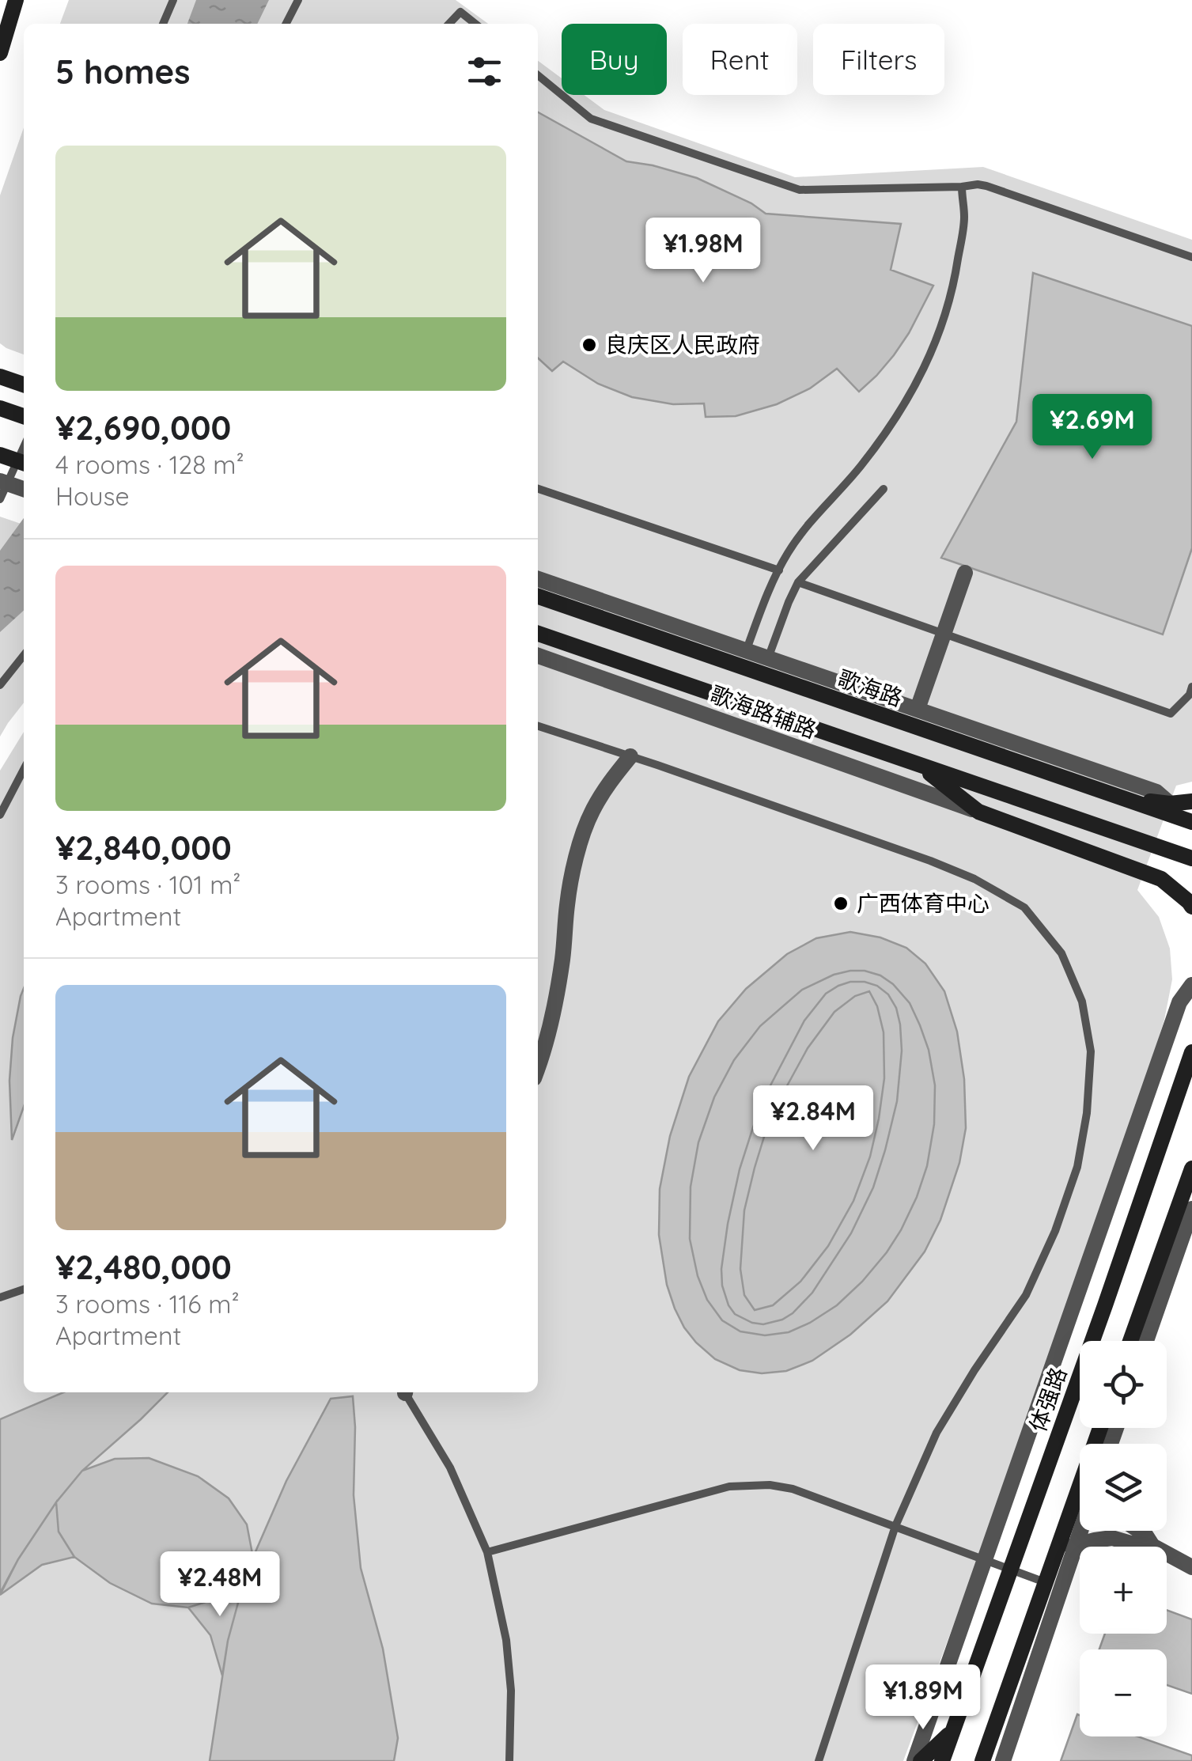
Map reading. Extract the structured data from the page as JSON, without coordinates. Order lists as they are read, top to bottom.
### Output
{
  "streets": {
    "main road": ["歌海路", "体强路"],
    "street": ["歌海路辅路"]
  },
  "places": ["良庆区人民政府", "广西体育中心"],
  "page": {
    "chip": ["Buy", "Rent", "Filters"],
    "heading": "5 homes",
    "list": [
      {
        "name": "¥2,690,000",
        "note": "4 rooms · 128 m² · House"
      },
      {
        "name": "¥2,840,000",
        "note": "3 rooms · 101 m² · Apartment"
      },
      {
        "name": "¥2,480,000",
        "note": "3 rooms · 116 m² · Apartment"
      }
    ],
    "price": [
      "¥1.98M",
      "¥2.69M",
      "¥2.84M",
      "¥2.48M",
      "¥1.89M"
    ],
    "map_buttons": ["+", "−"]
  }
}
